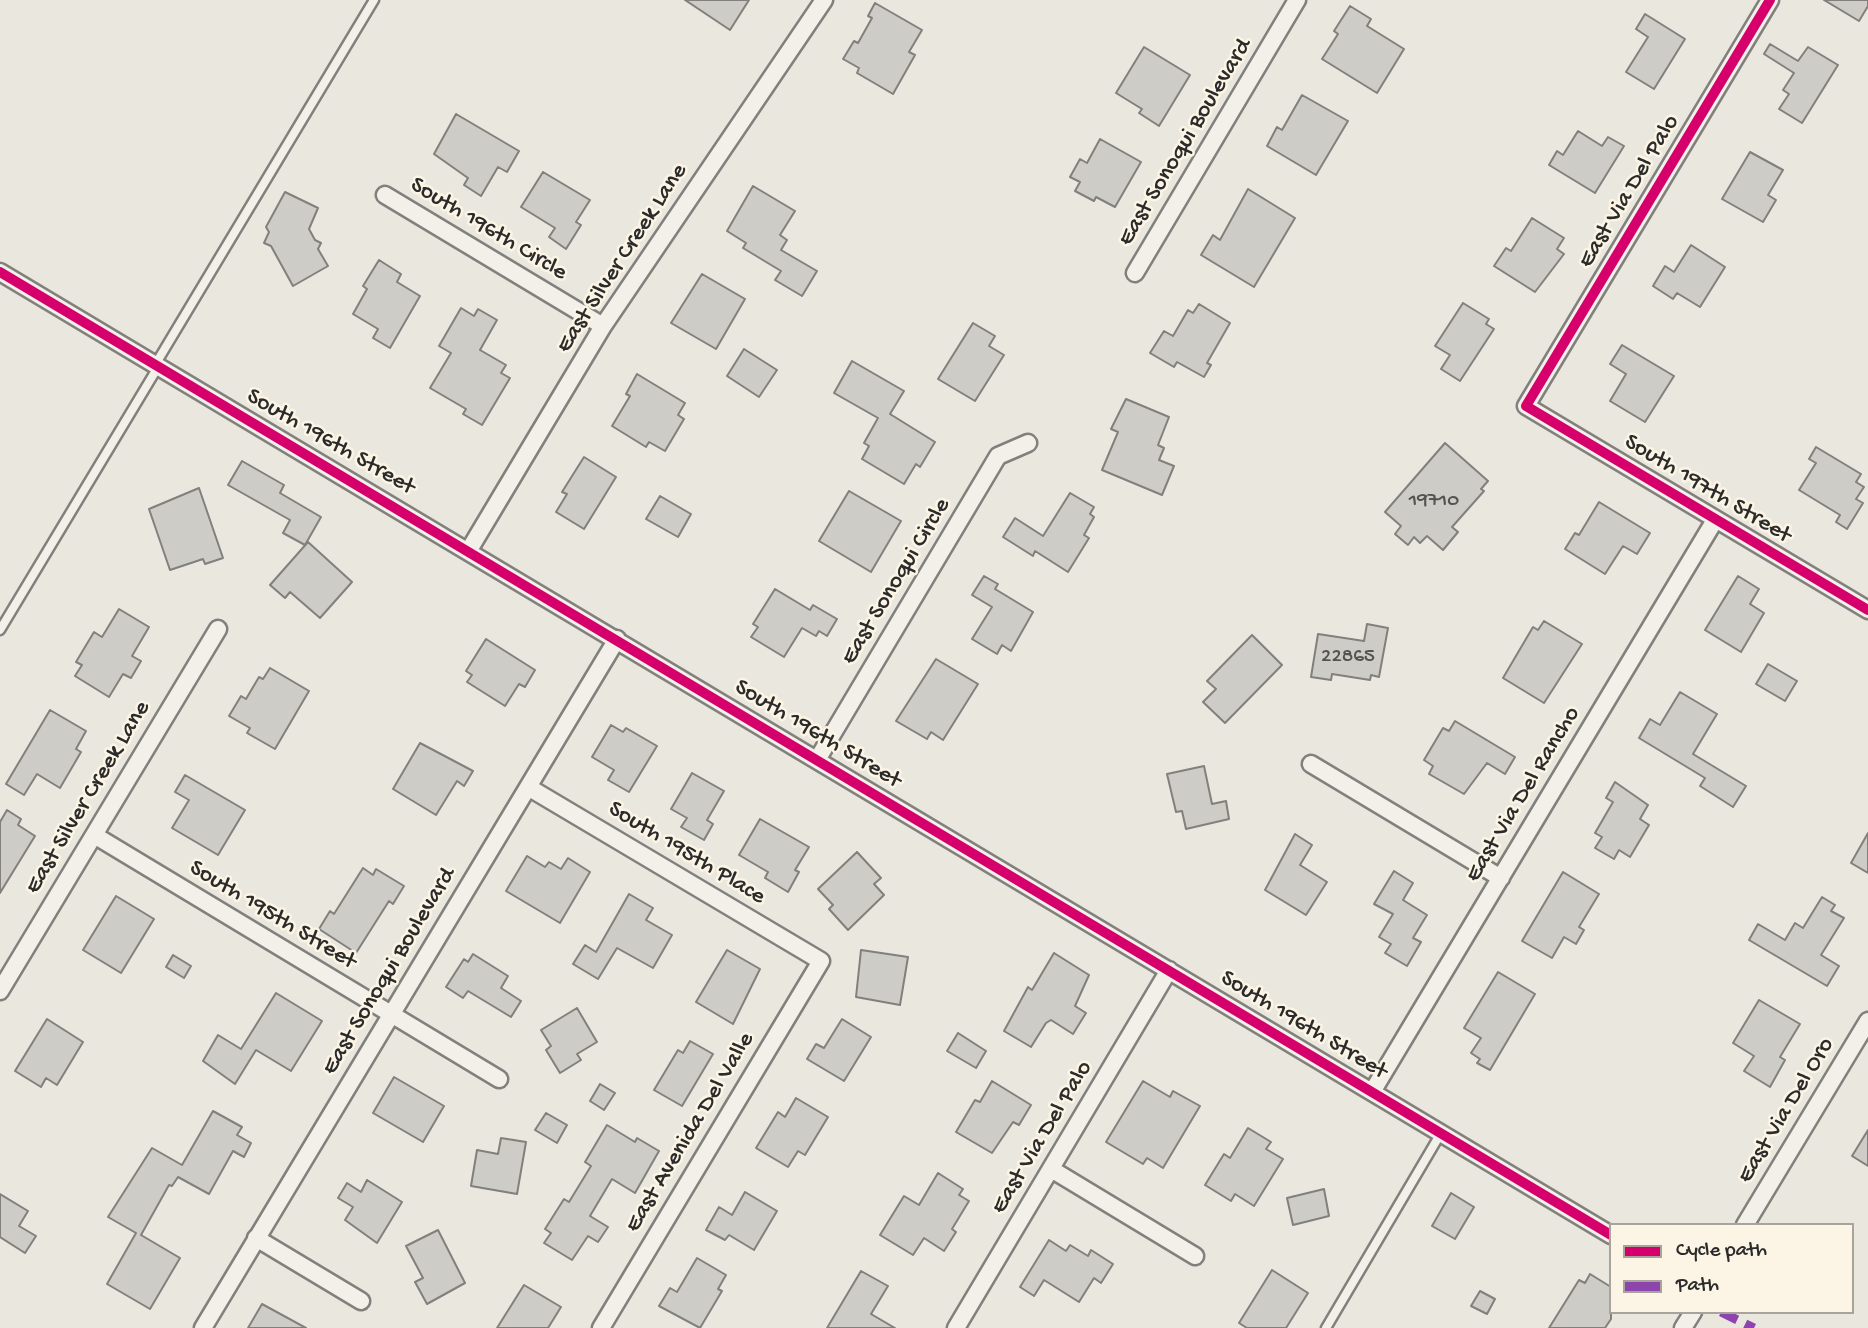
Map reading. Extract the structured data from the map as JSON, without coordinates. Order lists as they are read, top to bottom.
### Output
{
  "streets": {
    "street": [
      "East Sonoqui Boulevard",
      "East Via Del Palo",
      "South 196th Circle",
      "East Silver Creek Lane",
      "South 196th Street",
      "South 197th Street",
      "East Sonoqui Circle",
      "East Via Del Rancho",
      "South 195th Place",
      "South 195th Street",
      "East Via Del Oro",
      "East Avenida Del Valle"
    ]
  },
  "crossings": [
    ["East Sonoqui Boulevard", "South 196th Street"],
    ["East Sonoqui Boulevard", "South 195th Place"],
    ["East Sonoqui Boulevard", "South 195th Street"],
    ["East Via Del Palo", "South 196th Street"],
    ["East Via Del Palo", "South 197th Street"],
    ["South 196th Circle", "East Silver Creek Lane"],
    ["East Silver Creek Lane", "South 196th Street"],
    ["East Silver Creek Lane", "South 195th Street"],
    ["South 196th Street", "East Sonoqui Circle"],
    ["South 196th Street", "East Via Del Rancho"],
    ["South 197th Street", "East Via Del Rancho"],
    ["South 195th Place", "East Avenida Del Valle"]
  ],
  "house_numbers": ["19710", "22865"],
  "legend": ["Cycle path", "Path"]
}
